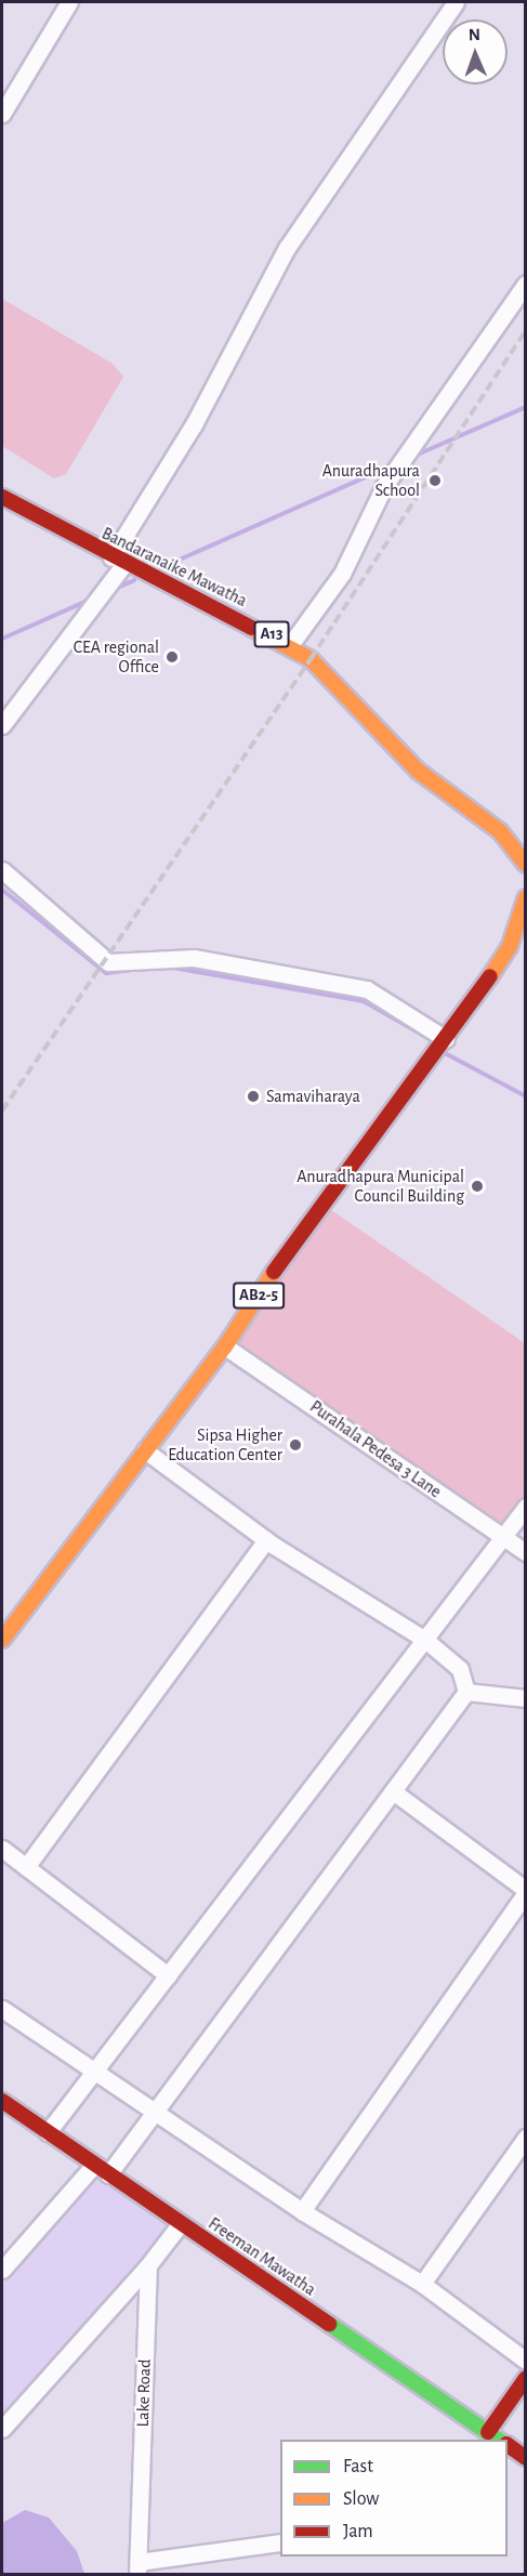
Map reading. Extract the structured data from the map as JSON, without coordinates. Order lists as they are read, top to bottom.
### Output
{
  "streets": {
    "main road": [
      "Bandaranaike Mawatha",
      "A13",
      "AB2-5",
      "Freeman Mawatha"
    ],
    "street": ["Purahala Pedesa 3 Lane", "Lake Road"]
  },
  "crossings": [
    ["AB2-5", "Purahala Pedesa 3 Lane"]
  ],
  "places": [
    "Anuradhapura School",
    "CEA regional Office",
    "Samaviharaya",
    "Anuradhapura Municipal Council Building",
    "Sipsa Higher Education Center"
  ],
  "legend": ["Fast", "Slow", "Jam"],
  "north": "top"
}
